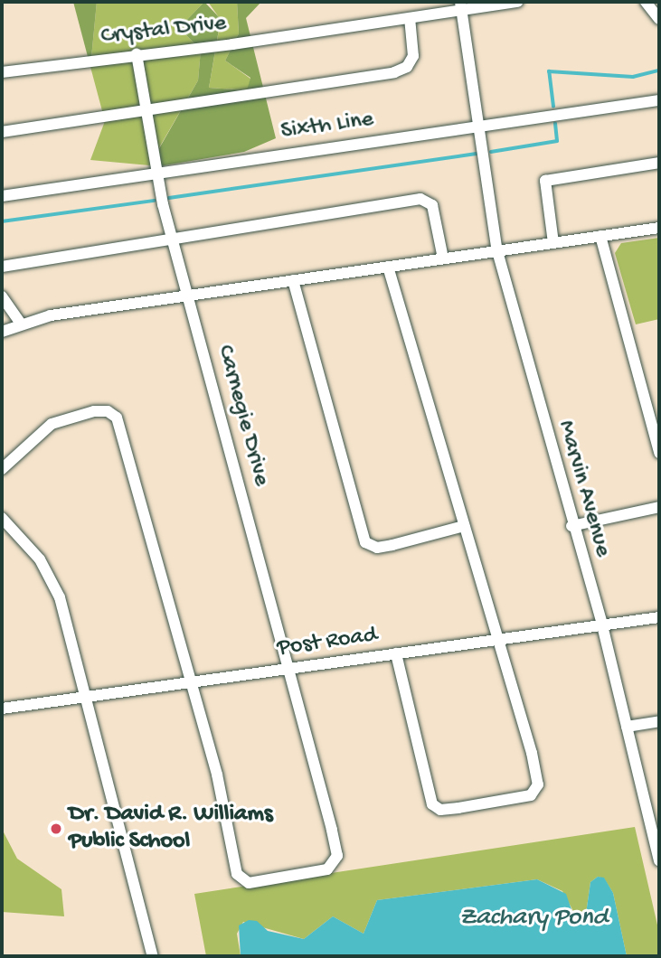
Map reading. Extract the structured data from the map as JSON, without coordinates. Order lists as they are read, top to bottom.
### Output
{
  "streets": {
    "street": [
      "Crystal Drive",
      "Sixth Line",
      "Carnegie Drive",
      "Marvin Avenue",
      "Post Road"
    ]
  },
  "crossings": [
    ["Crystal Drive", "Carnegie Drive"],
    ["Crystal Drive", "Marvin Avenue"],
    ["Sixth Line", "Carnegie Drive"],
    ["Sixth Line", "Marvin Avenue"],
    ["Carnegie Drive", "Post Road"],
    ["Marvin Avenue", "Post Road"]
  ],
  "water": ["Zachary Pond"],
  "places": ["Dr. David R. Williams Public School"]
}
